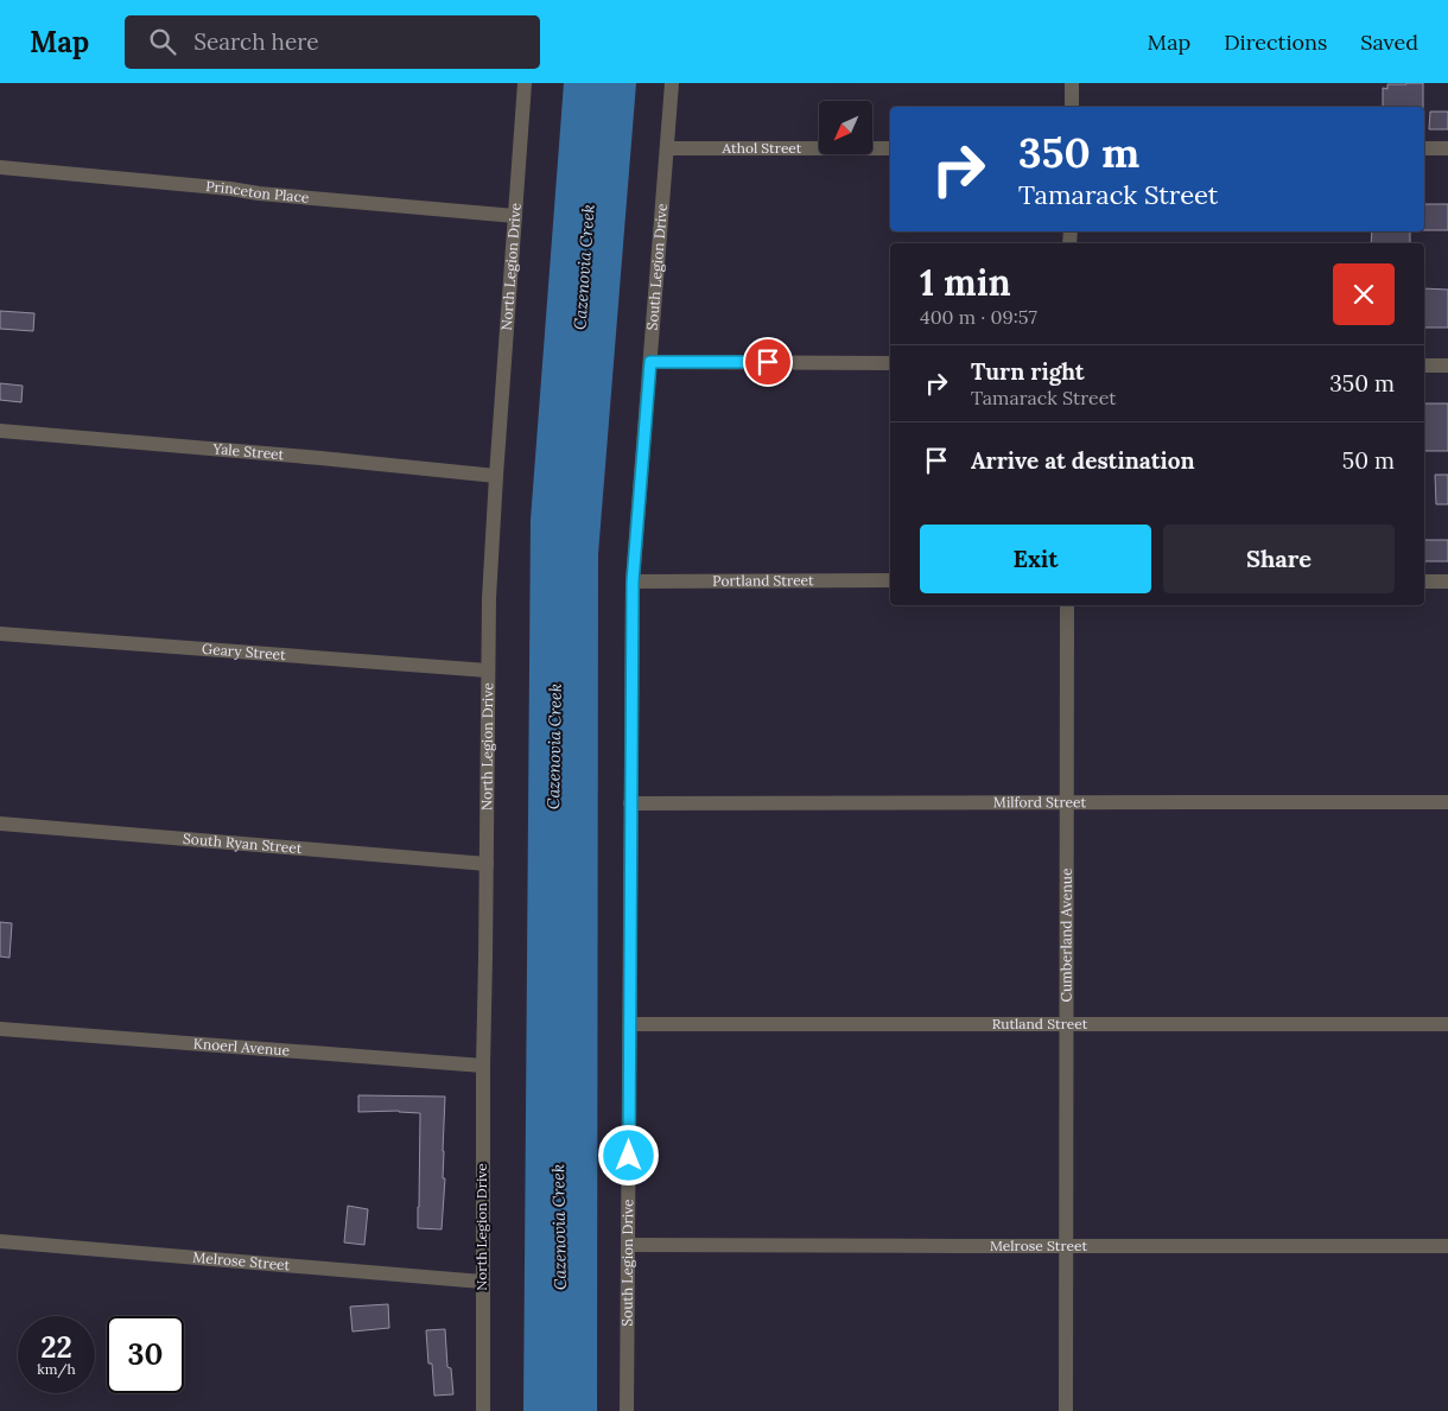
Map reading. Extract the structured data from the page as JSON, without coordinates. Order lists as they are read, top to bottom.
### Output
{
  "streets": {
    "street": [
      "Athol Street",
      "Princeton Place",
      "North Legion Drive",
      "South Legion Drive",
      "Yale Street",
      "Portland Street",
      "Geary Street",
      "Milford Street",
      "South Ryan Street",
      "Cumberland Avenue",
      "Rutland Street",
      "Knoerl Avenue",
      "Melrose Street"
    ]
  },
  "crossings": [
    ["Athol Street", "South Legion Drive"],
    ["Princeton Place", "North Legion Drive"],
    ["North Legion Drive", "Yale Street"],
    ["North Legion Drive", "Geary Street"],
    ["North Legion Drive", "South Ryan Street"],
    ["North Legion Drive", "Knoerl Avenue"],
    ["North Legion Drive", "Melrose Street"],
    ["South Legion Drive", "Portland Street"],
    ["South Legion Drive", "Milford Street"],
    ["South Legion Drive", "Rutland Street"],
    ["South Legion Drive", "Melrose Street"],
    ["Milford Street", "Cumberland Avenue"],
    ["Cumberland Avenue", "Rutland Street"],
    ["Cumberland Avenue", "Melrose Street"]
  ],
  "water": ["Cazenovia Creek"],
  "north": "bottom left",
  "page": {
    "header": "Map",
    "search": "Search here",
    "nav": ["Map", "Directions", "Saved"],
    "turn": ["350 m", "Tamarack Street"],
    "heading": ["1 min", "400 m · 09:57"],
    "list": [
      {
        "name": "Turn right",
        "note": "Tamarack Street",
        "value": "350 m"
      },
      {
        "name": "Arrive at destination",
        "value": "50 m"
      }
    ],
    "buttons": ["Exit", "Share"],
    "speed": "22 km/h",
    "limit": "30"
  }
}
